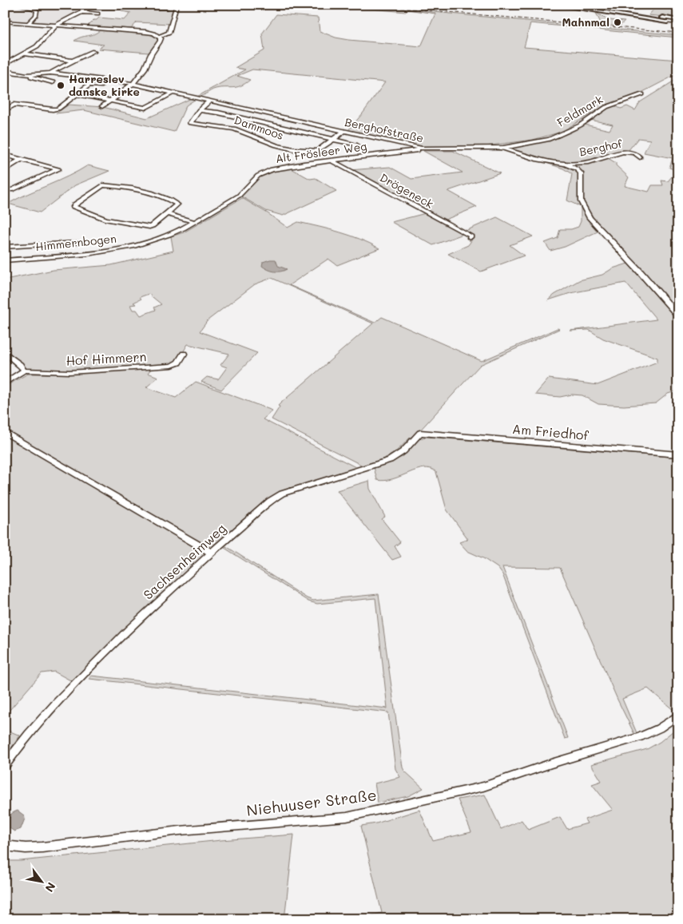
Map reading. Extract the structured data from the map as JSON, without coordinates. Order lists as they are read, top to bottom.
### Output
{
  "streets": {
    "street": [
      "Feldmark",
      "Dammoos",
      "Berghofstraße",
      "Berghof",
      "Alt Frösleer Weg",
      "Drögeneck",
      "Himmernbogen",
      "Hof Himmern",
      "Am Friedhof",
      "Sachsenheimweg",
      "Niehuuser Straße"
    ]
  },
  "crossings": [
    ["Feldmark", "Berghofstraße"],
    ["Dammoos", "Berghofstraße"],
    ["Berghofstraße", "Berghof"],
    ["Berghofstraße", "Alt Frösleer Weg"],
    ["Alt Frösleer Weg", "Drögeneck"],
    ["Alt Frösleer Weg", "Himmernbogen"],
    ["Am Friedhof", "Sachsenheimweg"]
  ],
  "places": ["Mahnmal", "Harreslev danske kirke"],
  "north": "bottom right"
}
